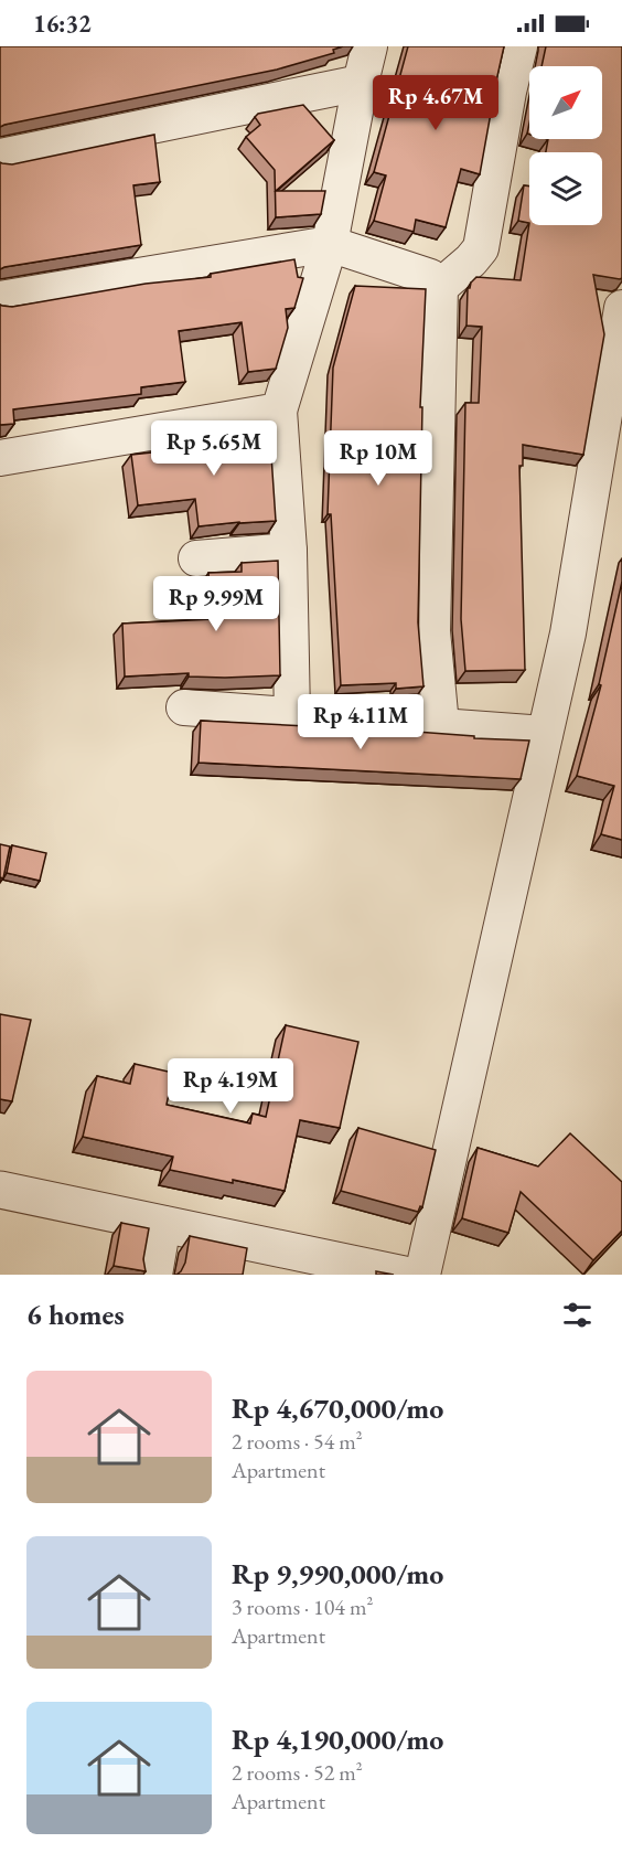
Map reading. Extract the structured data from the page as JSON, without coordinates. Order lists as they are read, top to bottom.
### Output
{
  "north": "top right",
  "page": {
    "status": "16:32",
    "price": [
      "Rp 4.67M",
      "Rp 5.65M",
      "Rp 10M",
      "Rp 9.99M",
      "Rp 4.11M",
      "Rp 4.19M"
    ],
    "heading": "6 homes",
    "list": [
      {
        "name": "Rp 4,670,000/mo",
        "note": "2 rooms · 54 m² · Apartment"
      },
      {
        "name": "Rp 9,990,000/mo",
        "note": "3 rooms · 104 m² · Apartment"
      },
      {
        "name": "Rp 4,190,000/mo",
        "note": "2 rooms · 52 m² · Apartment"
      }
    ]
  }
}
